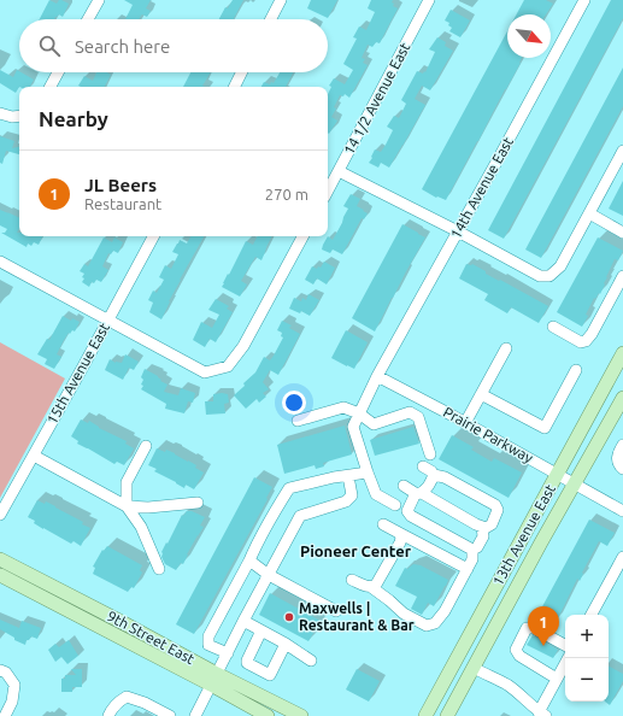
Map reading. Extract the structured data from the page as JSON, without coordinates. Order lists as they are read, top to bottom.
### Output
{
  "streets": {
    "main road": ["13th Avenue East", "9th Street East"],
    "street": [
      "14 1/2 Avenue East",
      "14th Avenue East",
      "15th Avenue East",
      "Prairie Parkway"
    ]
  },
  "crossings": [
    ["14th Avenue East", "Prairie Parkway"],
    ["Prairie Parkway", "13th Avenue East"]
  ],
  "districts": ["Pioneer Center"],
  "places": ["Maxwells | Restaurant & Bar"],
  "north": "bottom right",
  "page": {
    "search": "Search here",
    "heading": "Nearby",
    "list": [
      {
        "mark": "1",
        "name": "JL Beers",
        "note": "Restaurant",
        "value": "270 m"
      }
    ],
    "pins": "1",
    "map_buttons": ["+", "−"]
  }
}
